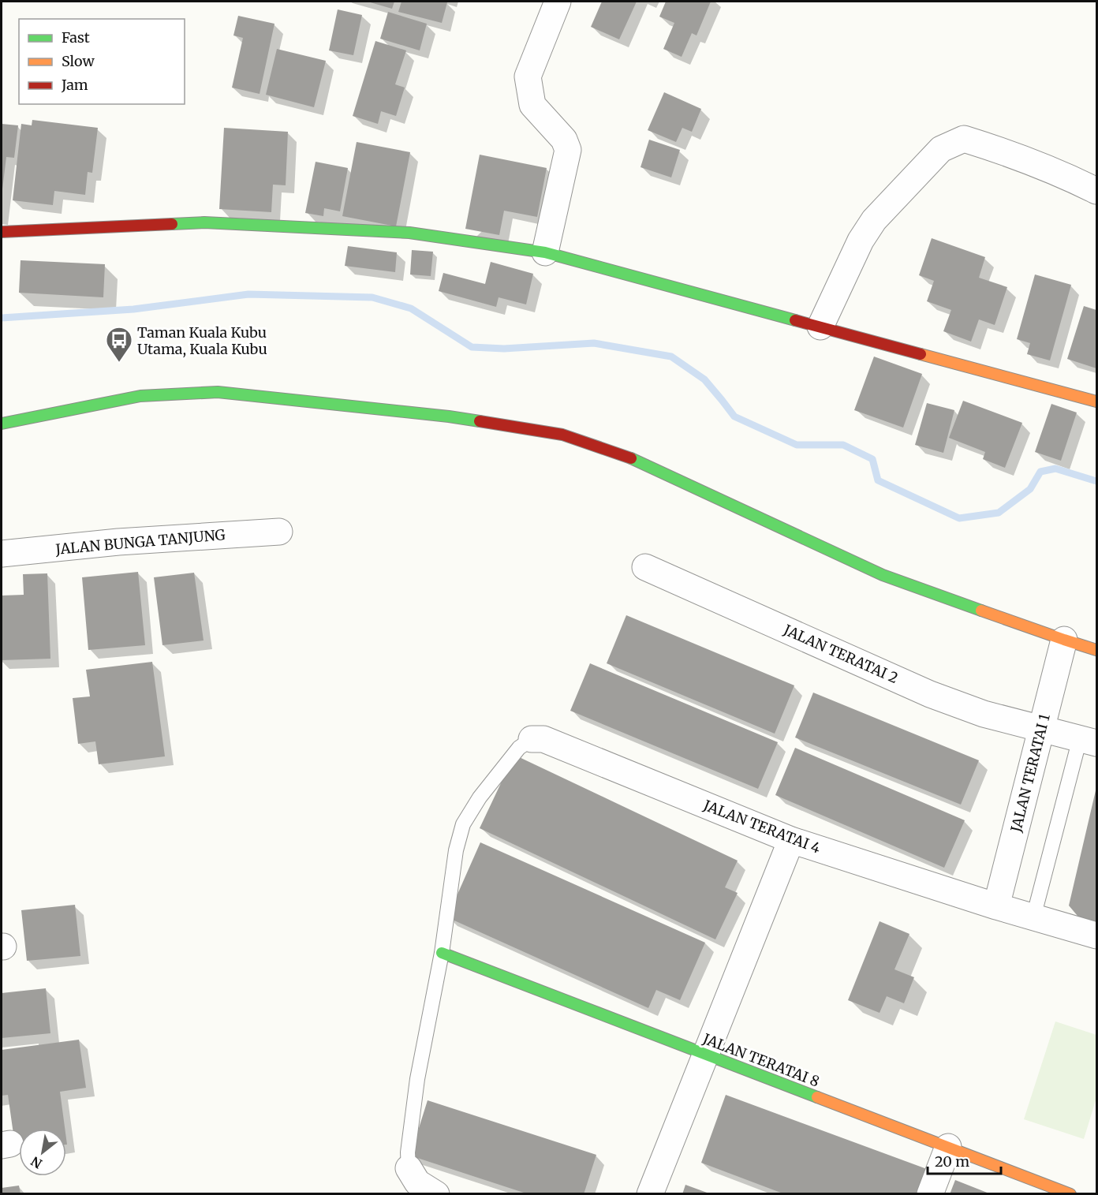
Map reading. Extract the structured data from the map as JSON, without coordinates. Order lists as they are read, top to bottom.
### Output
{
  "streets": {
    "street": [
      "JALAN BUNGA TANJUNG",
      "JALAN TERATAI 2",
      "JALAN TERATAI 1",
      "JALAN TERATAI 4",
      "JALAN TERATAI 8"
    ]
  },
  "crossings": [
    ["JALAN TERATAI 2", "JALAN TERATAI 1"],
    ["JALAN TERATAI 1", "JALAN TERATAI 4"]
  ],
  "places": {
    "bus stop": ["Taman Kuala Kubu Utama, Kuala Kubu"]
  },
  "legend": ["Fast", "Slow", "Jam"],
  "scale_bar": "20 m",
  "north": "bottom left"
}
